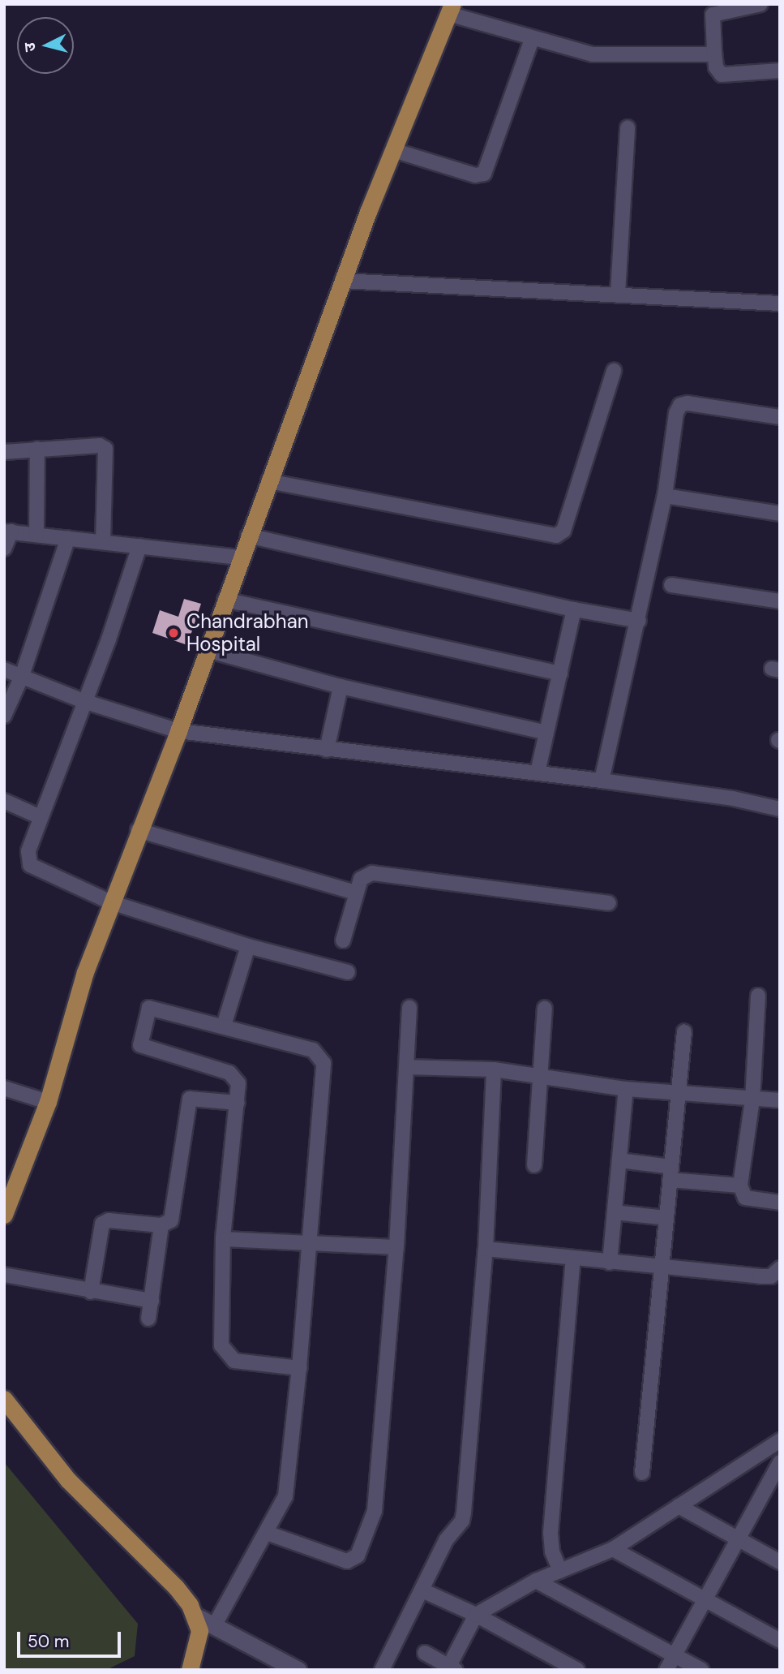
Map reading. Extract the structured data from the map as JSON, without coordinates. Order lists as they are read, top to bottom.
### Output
{
  "places": ["Chandrabhan Hospital"],
  "scale_bar": "50 m",
  "north": "left"
}
